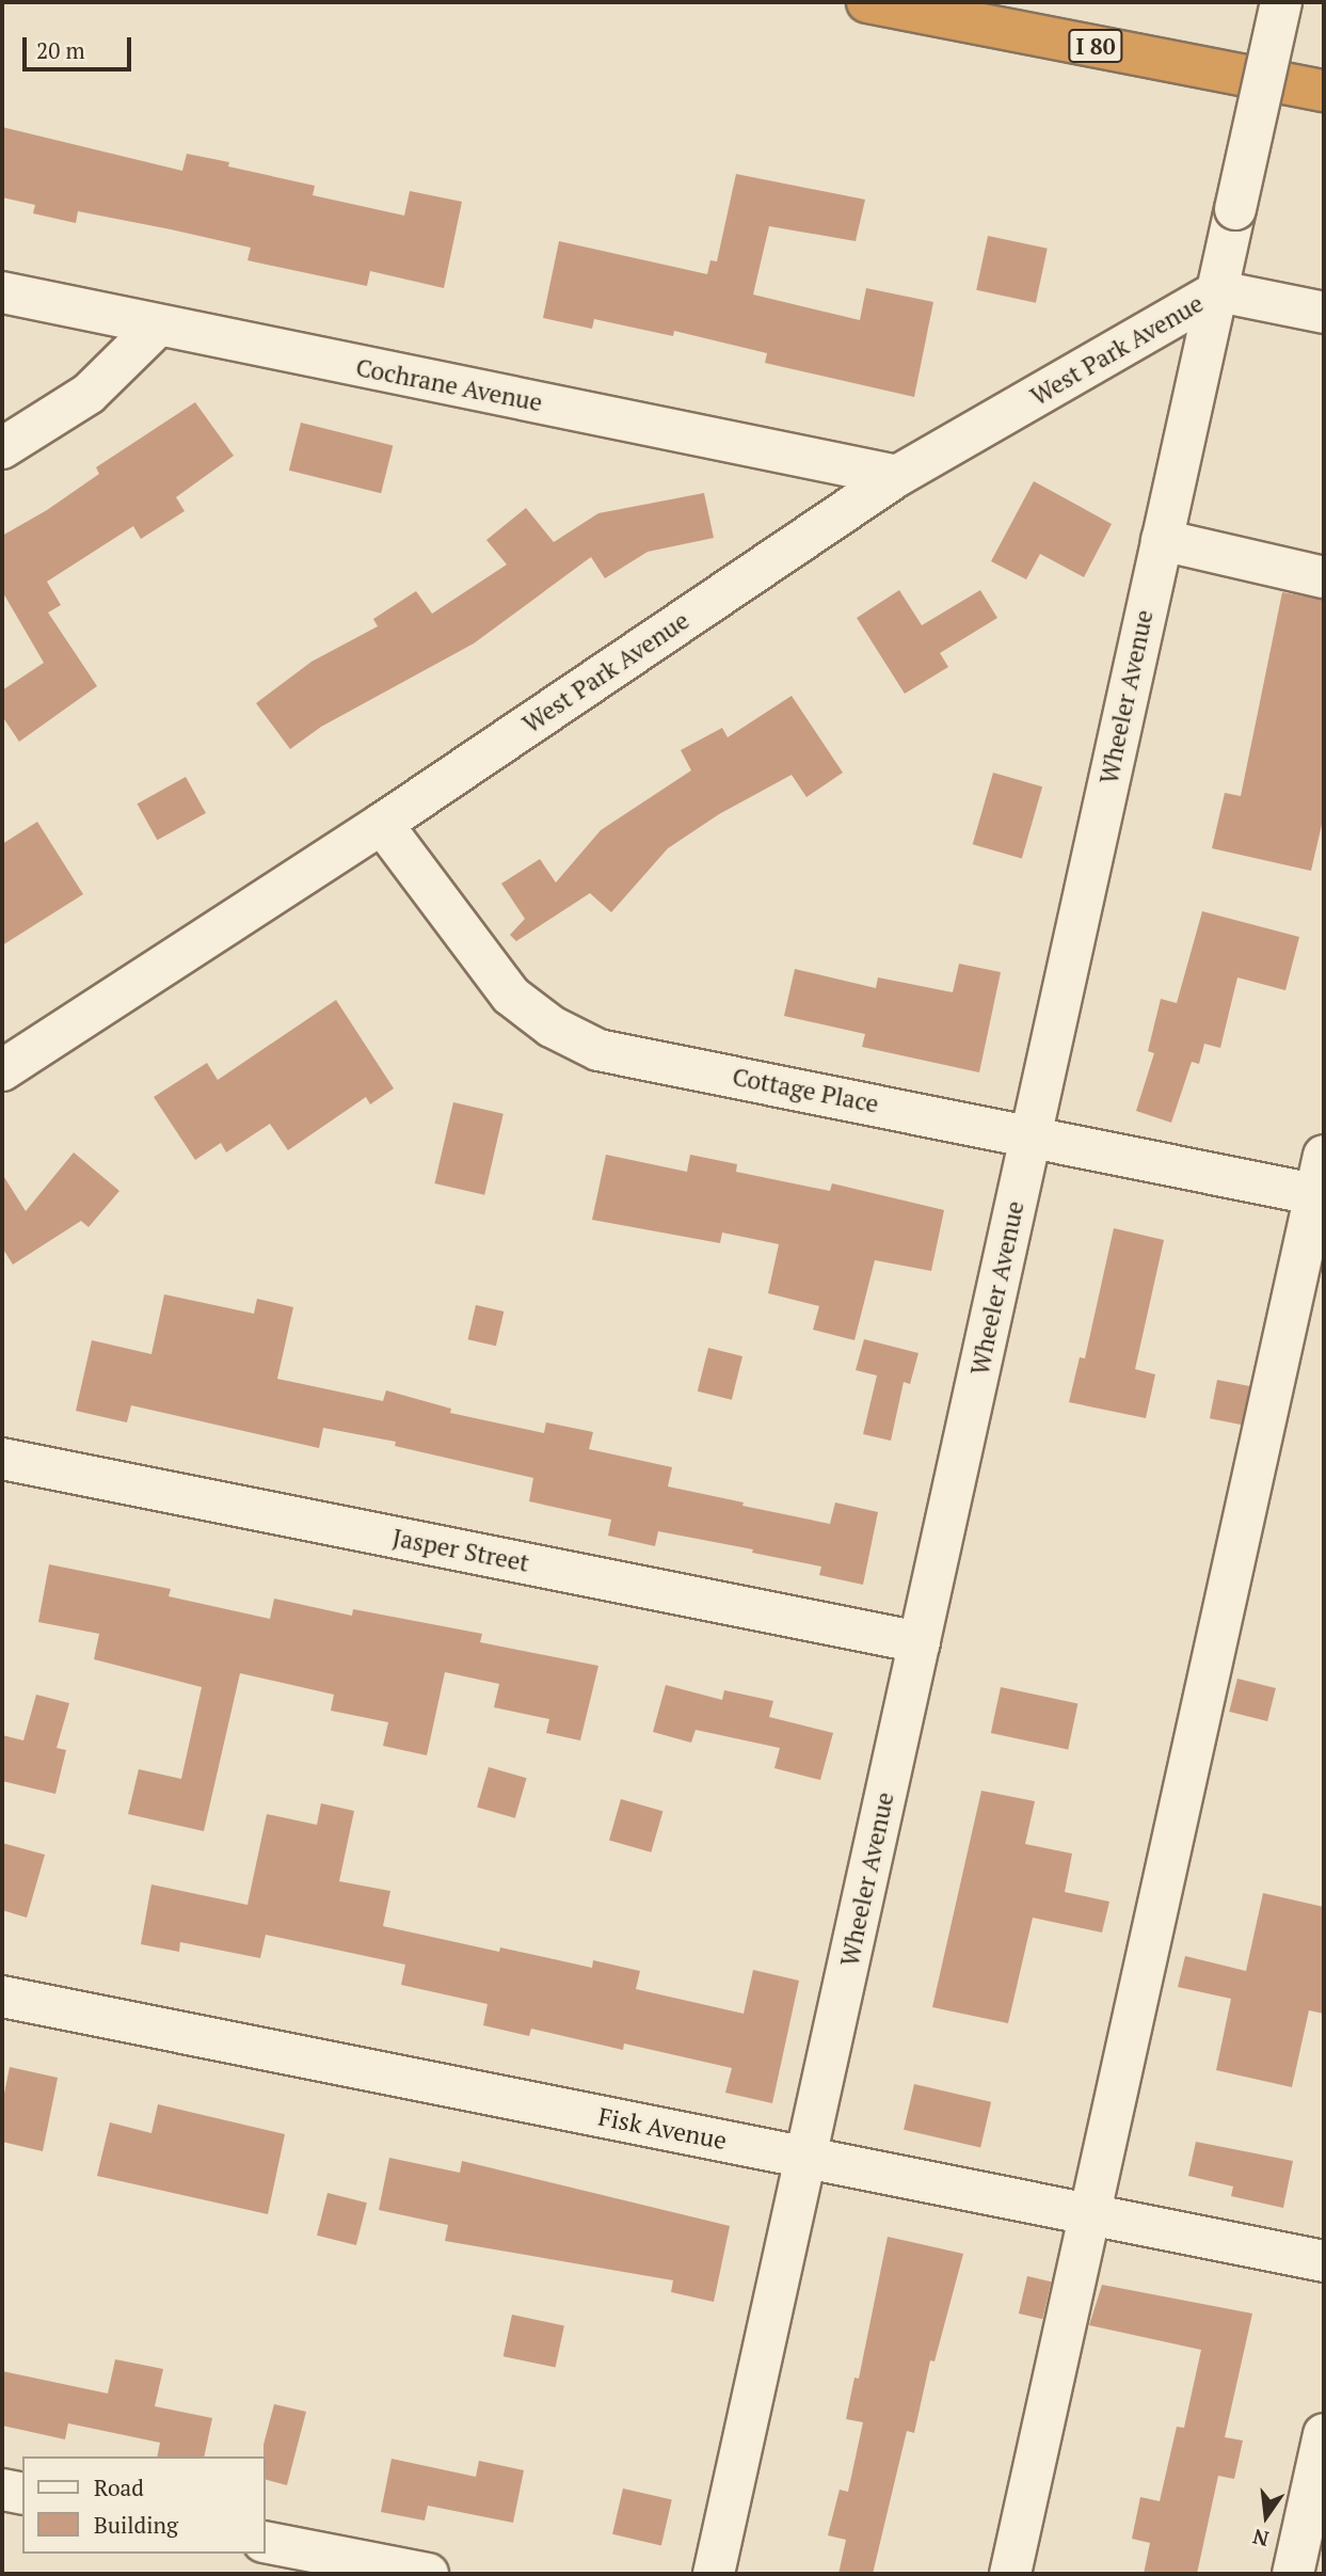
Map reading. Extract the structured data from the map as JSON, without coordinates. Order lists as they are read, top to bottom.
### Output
{
  "streets": {
    "highway": ["I 80"],
    "street": [
      "West Park Avenue",
      "Cochrane Avenue",
      "Wheeler Avenue",
      "Cottage Place",
      "Jasper Street",
      "Fisk Avenue"
    ]
  },
  "crossings": [
    ["West Park Avenue", "Cochrane Avenue"],
    ["West Park Avenue", "Wheeler Avenue"],
    ["West Park Avenue", "Cottage Place"],
    ["Wheeler Avenue", "Cottage Place"],
    ["Wheeler Avenue", "Jasper Street"],
    ["Wheeler Avenue", "Fisk Avenue"]
  ],
  "legend": ["Road", "Building"],
  "scale_bar": "20 m",
  "north": "bottom"
}
